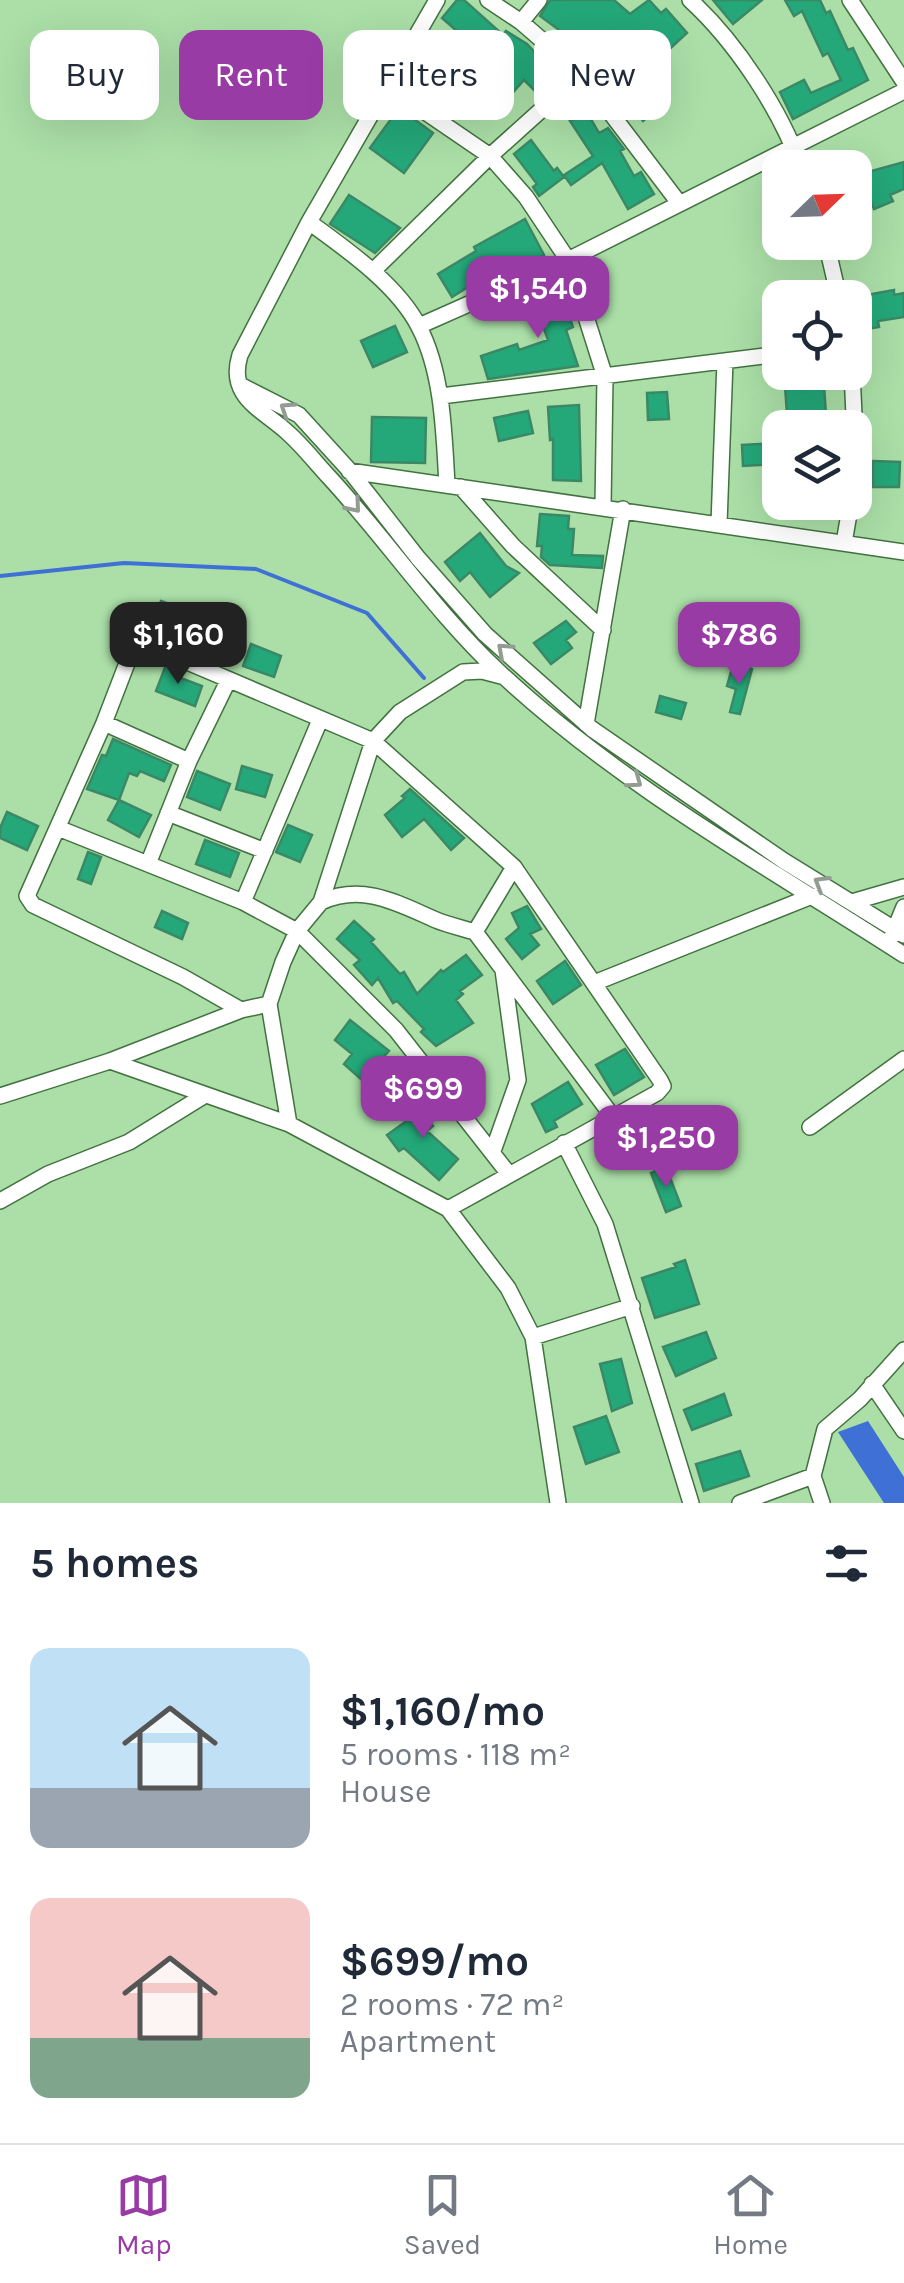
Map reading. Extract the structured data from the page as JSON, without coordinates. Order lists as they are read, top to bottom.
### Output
{
  "north": "top right",
  "page": {
    "chip": [
      "Buy",
      "Rent",
      "Filters",
      "New"
    ],
    "price": [
      "$1,540",
      "$1,160",
      "$786",
      "$699",
      "$1,250"
    ],
    "heading": "5 homes",
    "list": [
      {
        "name": "$1,160/mo",
        "note": "5 rooms · 118 m² · House"
      },
      {
        "name": "$699/mo",
        "note": "2 rooms · 72 m² · Apartment"
      }
    ],
    "tabs": ["Map", "Saved", "Home"]
  }
}
